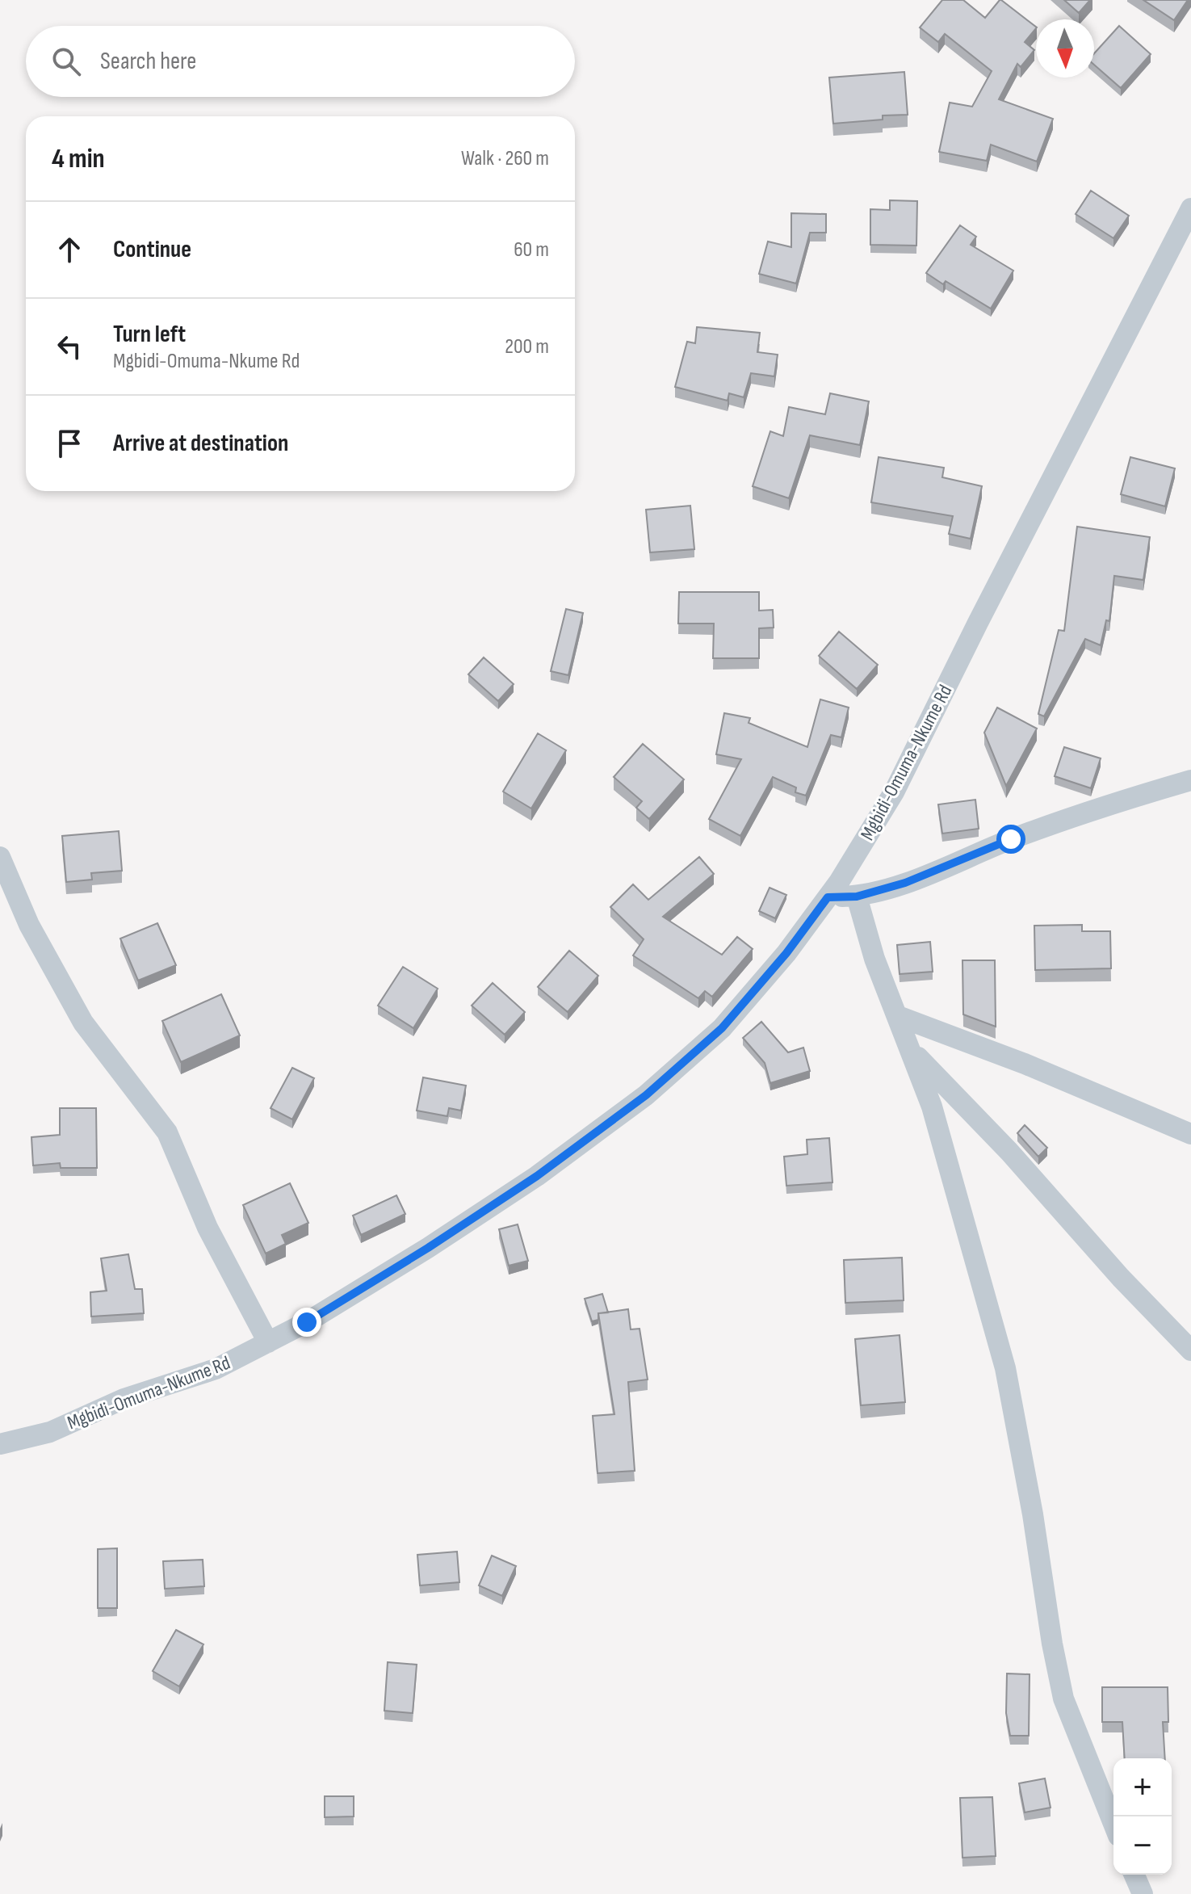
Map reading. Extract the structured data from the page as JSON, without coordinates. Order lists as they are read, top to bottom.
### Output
{
  "streets": {
    "street": ["Mgbidi-Omuma-Nkume Rd"]
  },
  "north": "bottom",
  "page": {
    "search": "Search here",
    "heading": ["4 min", "Walk · 260 m"],
    "list": [
      ["Continue", "60 m"],
      ["Turn left", "Mgbidi-Omuma-Nkume Rd", "200 m"],
      "Arrive at destination"
    ],
    "map_buttons": ["+", "−"]
  }
}
